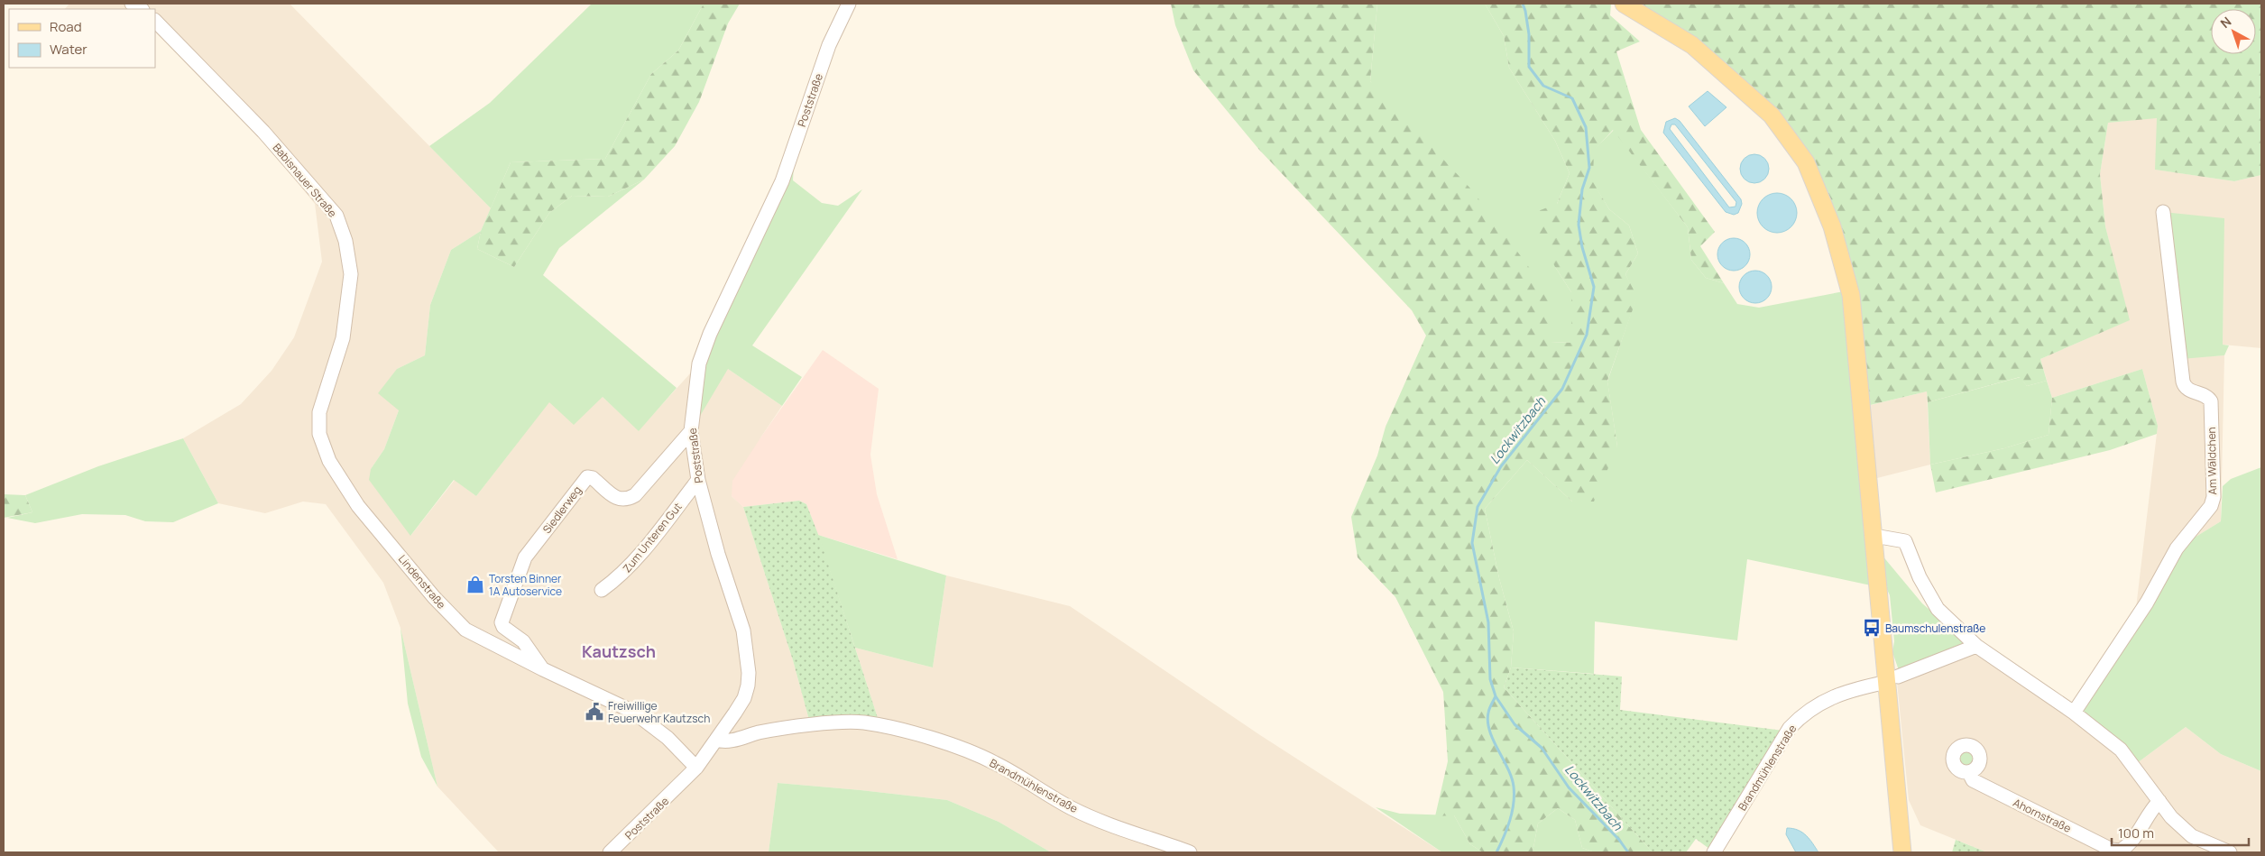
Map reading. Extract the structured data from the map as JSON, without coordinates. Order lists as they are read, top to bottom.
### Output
{
  "streets": {
    "street": [
      "Poststraße",
      "Babisnauer Straße",
      "Am Wäldchen",
      "Siedlerweg",
      "Zum Unteren Gut",
      "Lindenstraße",
      "Brandmühlenstraße",
      "Ahornstraße"
    ]
  },
  "crossings": [
    ["Poststraße", "Siedlerweg"],
    ["Poststraße", "Zum Unteren Gut"],
    ["Poststraße", "Lindenstraße"],
    ["Poststraße", "Brandmühlenstraße"],
    ["Babisnauer Straße", "Lindenstraße"],
    ["Siedlerweg", "Lindenstraße"]
  ],
  "districts": ["Kautzsch"],
  "water": ["Lockwitzbach"],
  "places": {
    "shop": ["Torsten Binner 1A Autoservice"],
    "bus stop": ["Baumschulenstraße"],
    "public building": ["Freiwillige Feuerwehr Kautzsch"]
  },
  "legend": ["Road", "Water"],
  "scale_bar": "100 m",
  "north": "top left"
}
